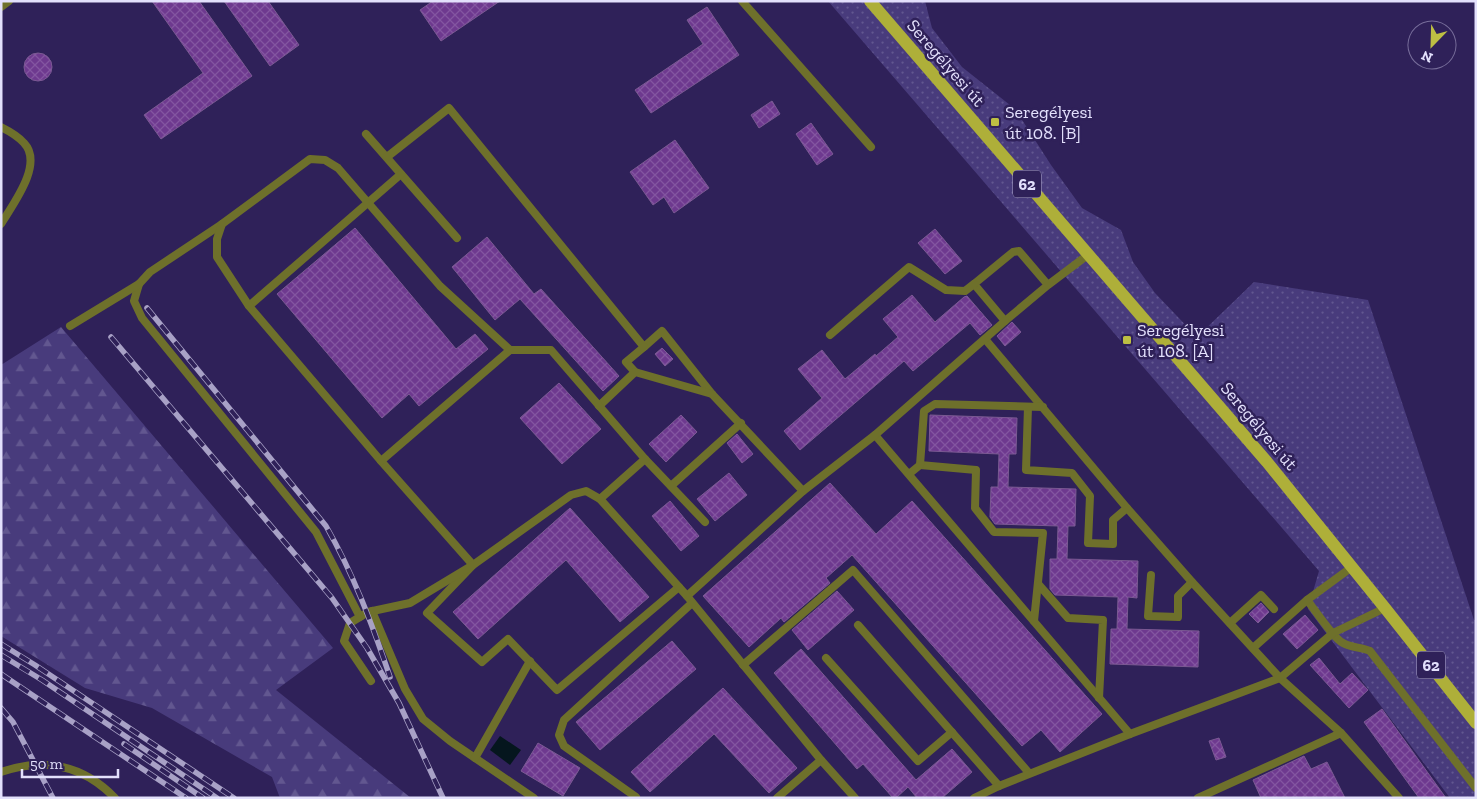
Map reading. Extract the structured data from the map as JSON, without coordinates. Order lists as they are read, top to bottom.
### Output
{
  "streets": {
    "main road": ["Seregélyesi út", "62"]
  },
  "places": {
    "transit": ["Seregélyesi út 108. [B]", "Seregélyesi út 108. [A]"]
  },
  "scale_bar": "50 m",
  "north": "bottom left"
}
